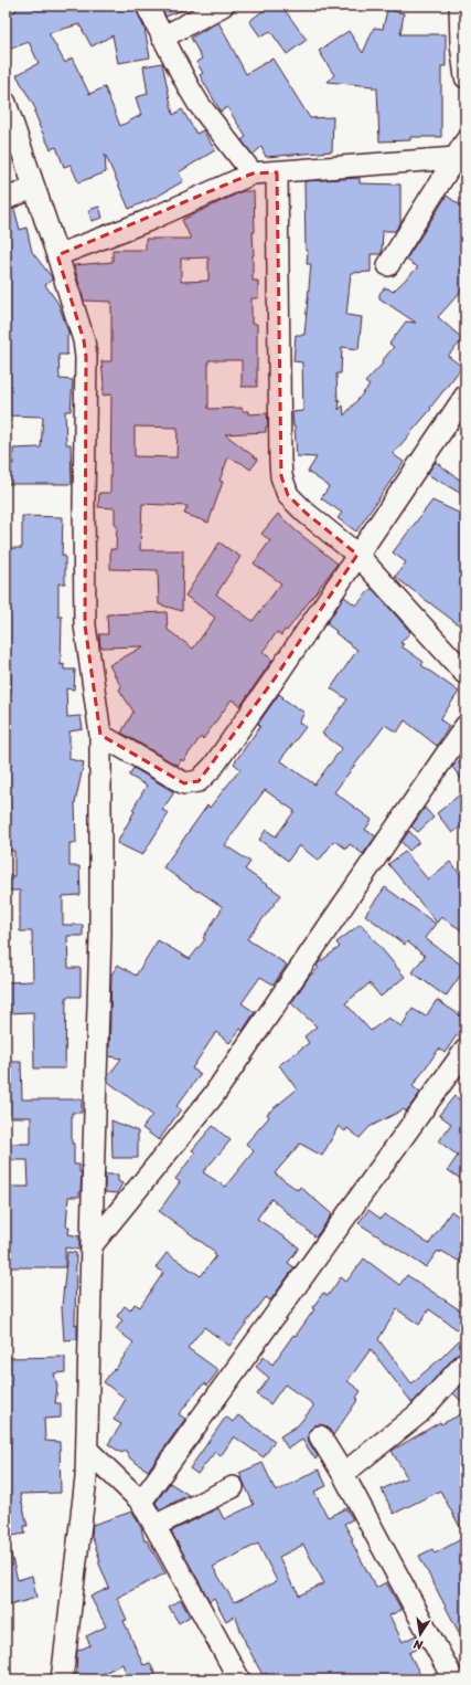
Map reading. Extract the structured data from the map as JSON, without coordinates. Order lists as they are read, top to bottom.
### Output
{
  "north": "bottom"
}
